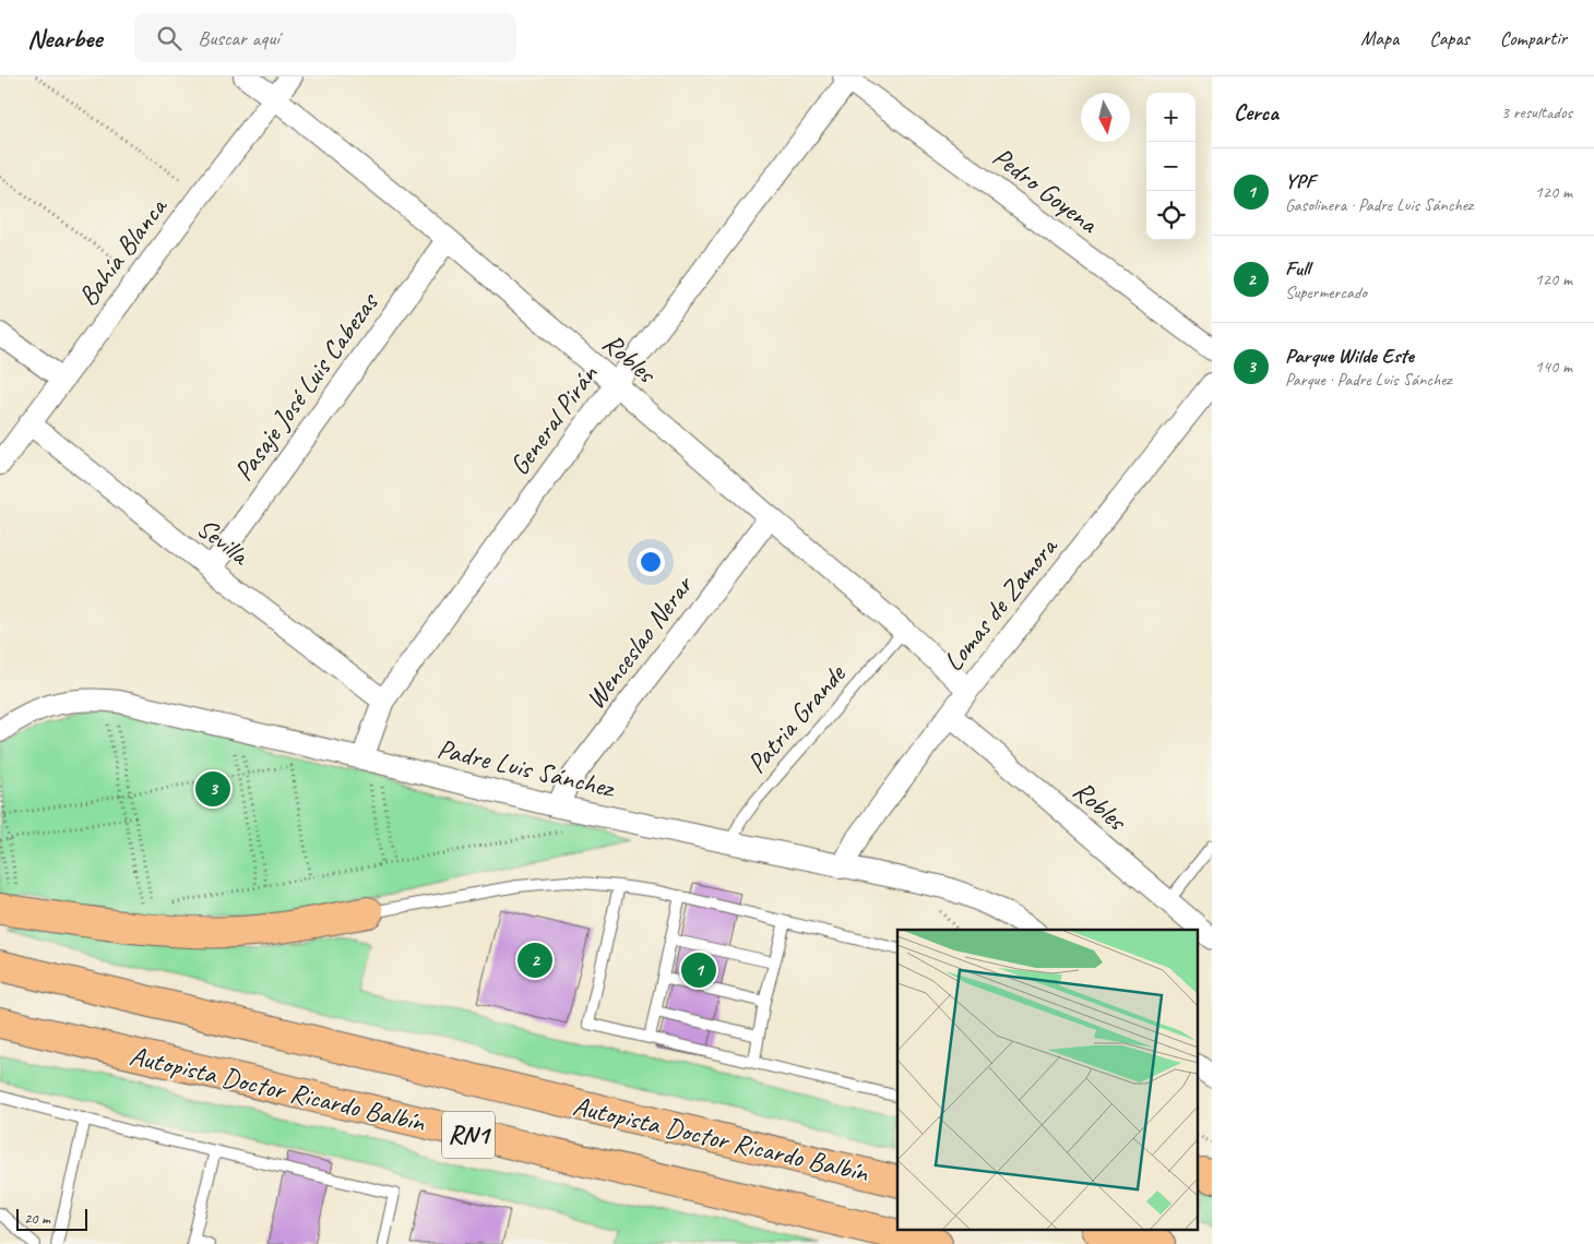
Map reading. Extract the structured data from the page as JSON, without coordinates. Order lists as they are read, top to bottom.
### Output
{
  "streets": {
    "highway": ["Autopista Doctor Ricardo Balbín", "RN1"],
    "street": [
      "Pedro Goyena",
      "Bahía Blanca",
      "Robles",
      "Pasaje José Luis Cabezas",
      "General Pirán",
      "Sevilla",
      "Lomas de Zamora",
      "Wenceslao Nerar",
      "Padre Luis Sánchez"
    ],
    "lane": ["Patria Grande"]
  },
  "crossings": [
    ["Pedro Goyena", "General Pirán"],
    ["Bahía Blanca", "Robles"],
    ["Bahía Blanca", "Sevilla"],
    ["Robles", "Pasaje José Luis Cabezas"],
    ["Robles", "General Pirán"],
    ["Robles", "Lomas de Zamora"],
    ["Robles", "Wenceslao Nerar"],
    ["Robles", "Patria Grande"],
    ["Pasaje José Luis Cabezas", "Sevilla"],
    ["General Pirán", "Sevilla"],
    ["General Pirán", "Padre Luis Sánchez"],
    ["Lomas de Zamora", "Padre Luis Sánchez"],
    ["Wenceslao Nerar", "Padre Luis Sánchez"],
    ["Patria Grande", "Padre Luis Sánchez"]
  ],
  "scale_bar": "20 m",
  "north": "bottom",
  "page": {
    "header": "Nearbee",
    "search": "Buscar aquí",
    "nav": ["Mapa", "Capas", "Compartir"],
    "heading": ["Cerca", "3 resultados"],
    "map_buttons": ["+", "−"],
    "list": [
      {
        "mark": "1",
        "name": "YPF",
        "note": "Gasolinera · Padre Luis Sánchez",
        "value": "120 m"
      },
      {
        "mark": "2",
        "name": "Full",
        "note": "Supermercado",
        "value": "120 m"
      },
      {
        "mark": "3",
        "name": "Parque Wilde Este",
        "note": "Parque · Padre Luis Sánchez",
        "value": "140 m"
      }
    ],
    "pins": ["3", "2", "1"],
    "scale": "20 m"
  }
}
